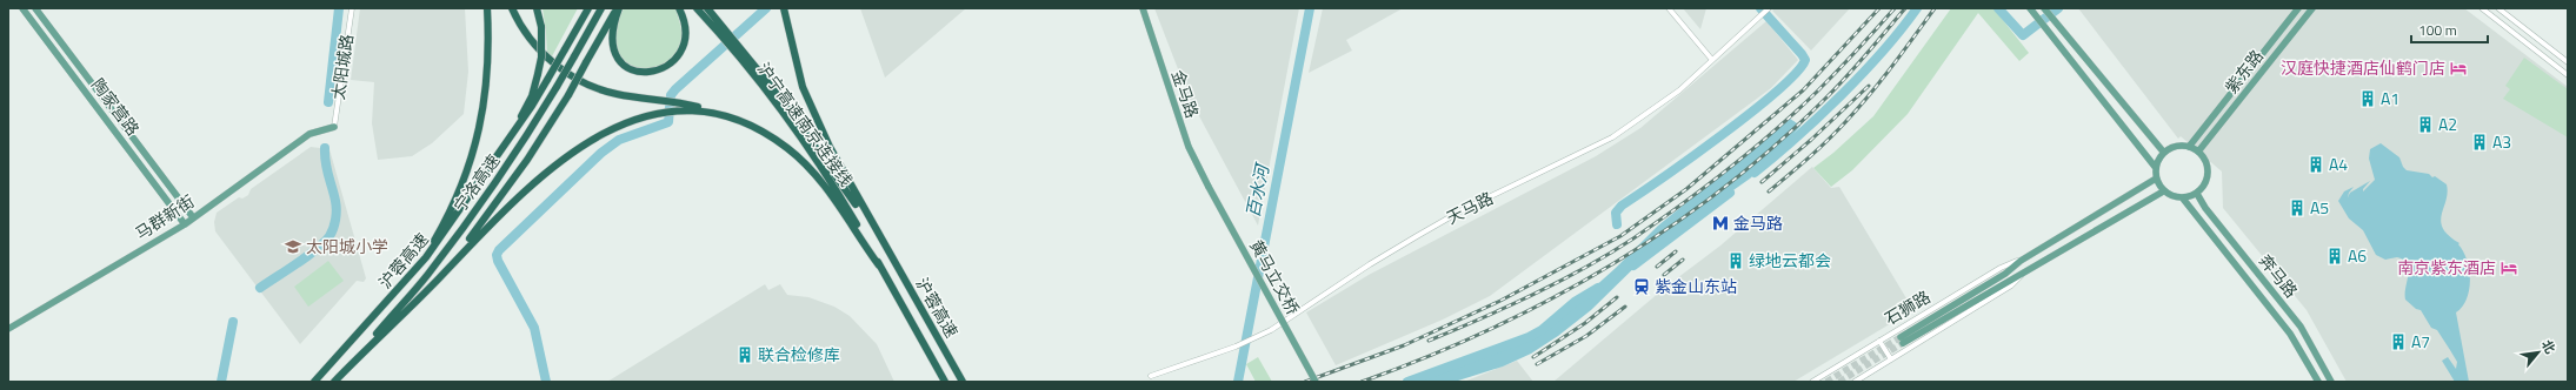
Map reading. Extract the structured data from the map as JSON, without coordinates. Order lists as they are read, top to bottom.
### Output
{
  "streets": {
    "highway": ["沪宁高速南京连接线", "宁洛高速", "沪蓉高速"],
    "main road": [
      "紫东路",
      "金马路",
      "陶家营路",
      "马群新街",
      "奔马路",
      "黄马立交桥",
      "石狮路"
    ],
    "street": ["太阳城路", "天马路"]
  },
  "crossings": [
    ["太阳城路", "马群新街"],
    ["紫东路", "奔马路"],
    ["紫东路", "石狮路"],
    ["金马路", "黄马立交桥"],
    ["陶家营路", "马群新街"],
    ["沪宁高速南京连接线", "沪蓉高速"],
    ["宁洛高速", "沪蓉高速"],
    ["奔马路", "石狮路"]
  ],
  "water": ["百水河"],
  "places": {
    "hotel": ["汉庭快捷酒店仙鹤门店", "南京紫东酒店"],
    "building": [
      "A1",
      "A2",
      "A3",
      "A4",
      "A5",
      "A6",
      "绿地云都会",
      "A7",
      "联合检修库"
    ],
    "metro station": ["金马路"],
    "school or university": ["太阳城小学"],
    "station": ["紫金山东站"]
  },
  "scale_bar": "100 m",
  "north": "top right"
}
